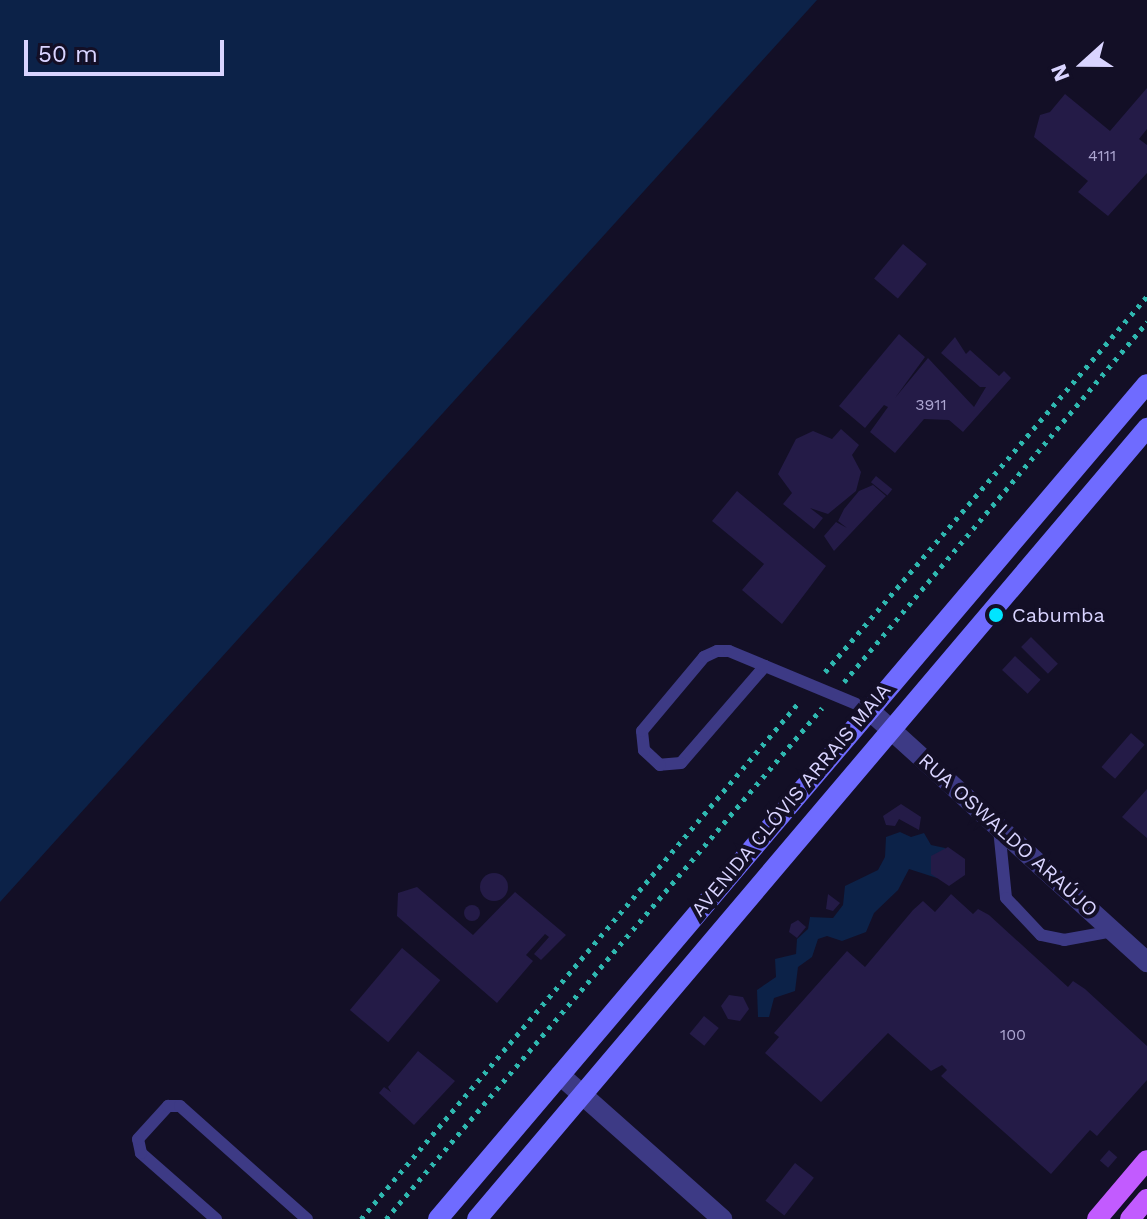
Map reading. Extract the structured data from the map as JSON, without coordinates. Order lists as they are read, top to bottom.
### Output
{
  "streets": {
    "main road": ["AVENIDA CLÓVIS ARRAIS MAIA"],
    "street": ["RUA OSWALDO ARAÚJO"]
  },
  "crossings": [
    ["AVENIDA CLÓVIS ARRAIS MAIA", "RUA OSWALDO ARAÚJO"]
  ],
  "places": ["Cabumba"],
  "house_numbers": ["4111", "3911", "100"],
  "scale_bar": "50 m",
  "north": "left"
}
